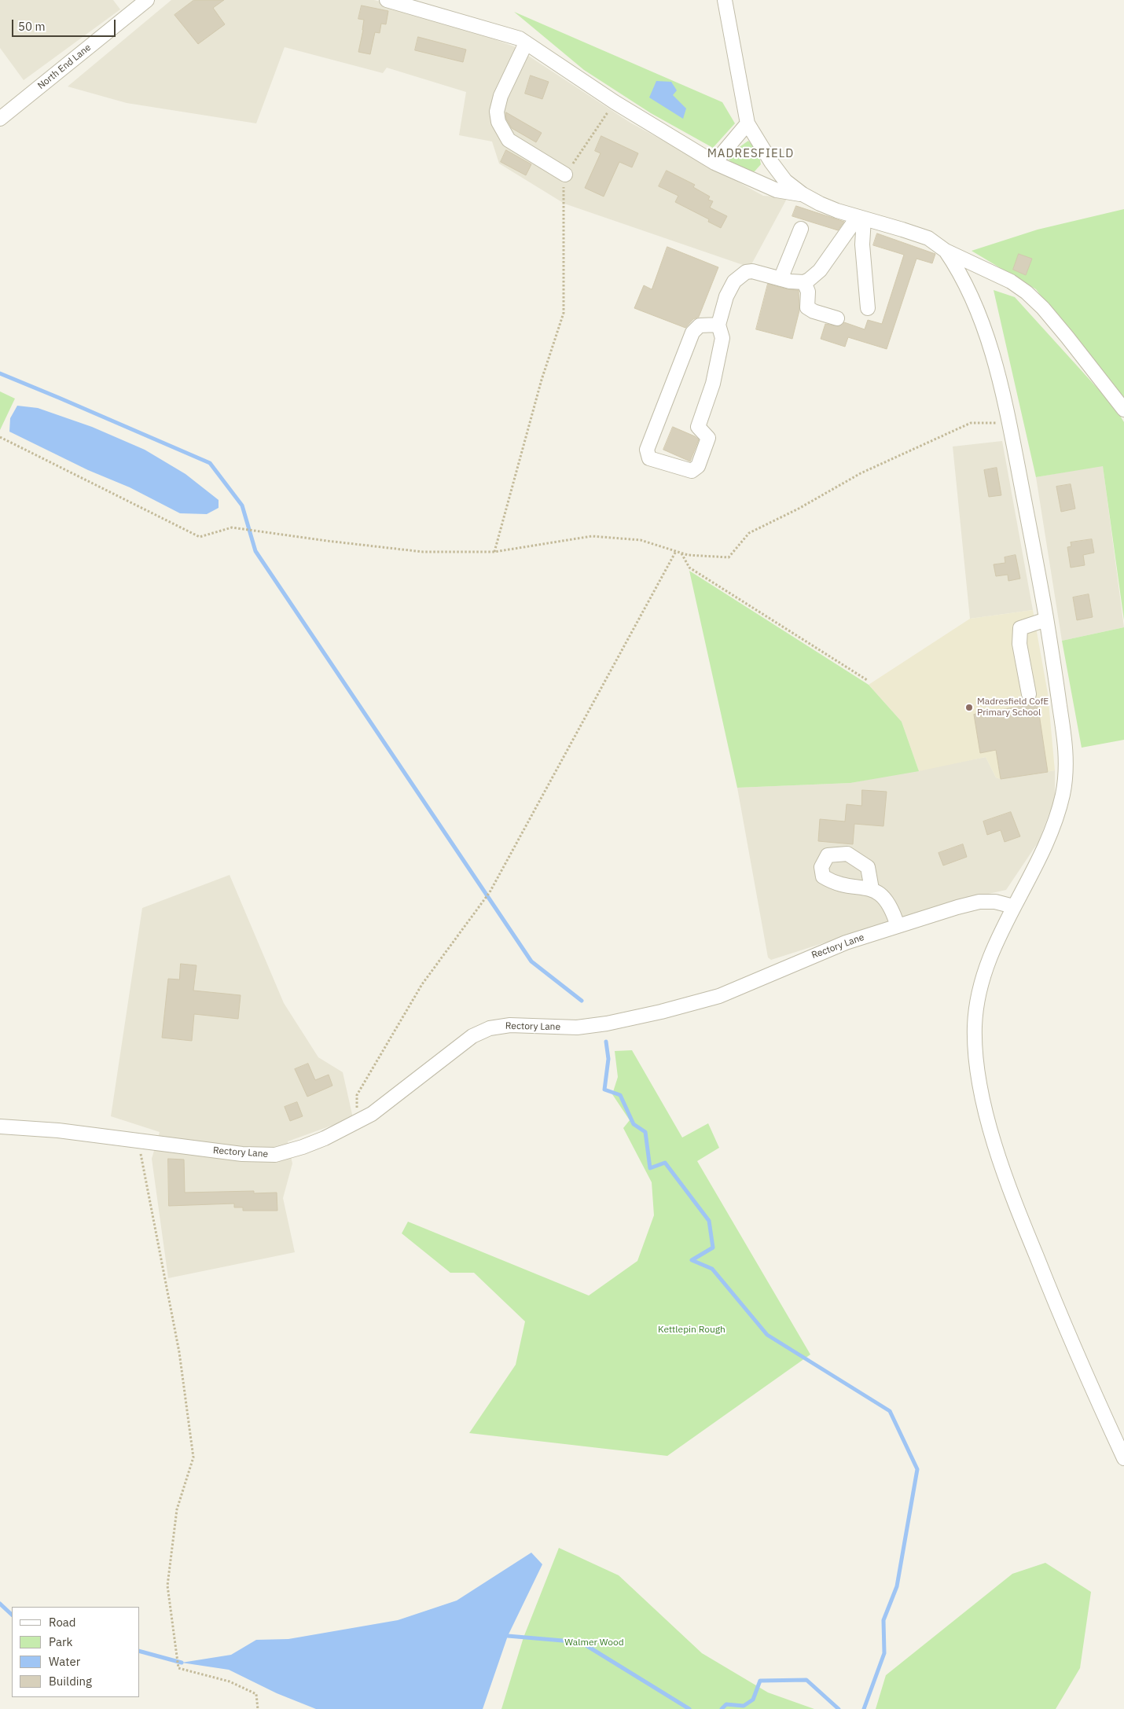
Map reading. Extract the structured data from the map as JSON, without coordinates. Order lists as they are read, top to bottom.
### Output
{
  "streets": {
    "street": ["North End Lane", "Rectory Lane"]
  },
  "districts": ["MADRESFIELD"],
  "parks": ["Kettlepin Rough", "Walmer Wood"],
  "places": ["Madresfield CofE Primary School"],
  "legend": [
    "Road",
    "Park",
    "Water",
    "Building"
  ],
  "scale_bar": "50 m"
}
